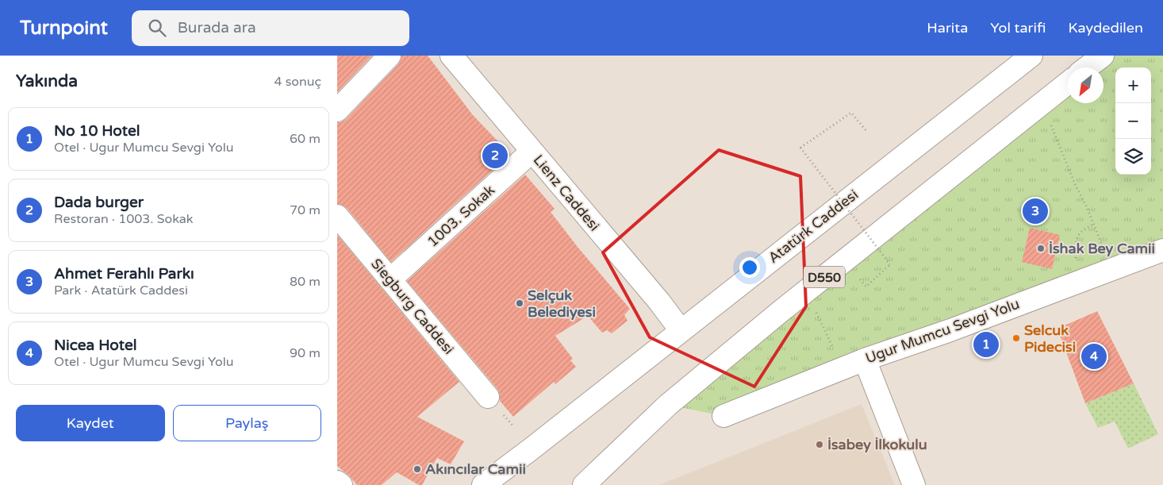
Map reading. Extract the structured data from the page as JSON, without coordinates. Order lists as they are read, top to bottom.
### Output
{
  "streets": {
    "main road": [
      "Lienz Caddesi",
      "1003. Sokak",
      "Atatürk Caddesi",
      "D550",
      "Siegburg Caddesi",
      "Ugur Mumcu Sevgi Yolu"
    ]
  },
  "crossings": [
    ["Lienz Caddesi", "1003. Sokak"],
    ["Lienz Caddesi", "Atatürk Caddesi"],
    ["1003. Sokak", "Siegburg Caddesi"]
  ],
  "places": [
    "İshak Bey Camii",
    "Selçuk Belediyesi",
    "Selcuk Pidecisi",
    "İsabey İlkokulu",
    "Akıncılar Camii"
  ],
  "north": "bottom left",
  "page": {
    "header": "Turnpoint",
    "search": "Burada ara",
    "nav": ["Harita", "Yol tarifi", "Kaydedilen"],
    "heading": ["Yakında", "4 sonuç"],
    "map_buttons": ["+", "−"],
    "list": [
      {
        "mark": "1",
        "name": "No 10 Hotel",
        "note": "Otel · Ugur Mumcu Sevgi Yolu",
        "value": "60 m"
      },
      {
        "mark": "2",
        "name": "Dada burger",
        "note": "Restoran · 1003. Sokak",
        "value": "70 m"
      },
      {
        "mark": "3",
        "name": "Ahmet Ferahlı Parkı",
        "note": "Park · Atatürk Caddesi",
        "value": "80 m"
      },
      {
        "mark": "4",
        "name": "Nicea Hotel",
        "note": "Otel · Ugur Mumcu Sevgi Yolu",
        "value": "90 m"
      }
    ],
    "pins": [
      "2",
      "3",
      "1",
      "4"
    ],
    "buttons": ["Kaydet", "Paylaş"]
  }
}
